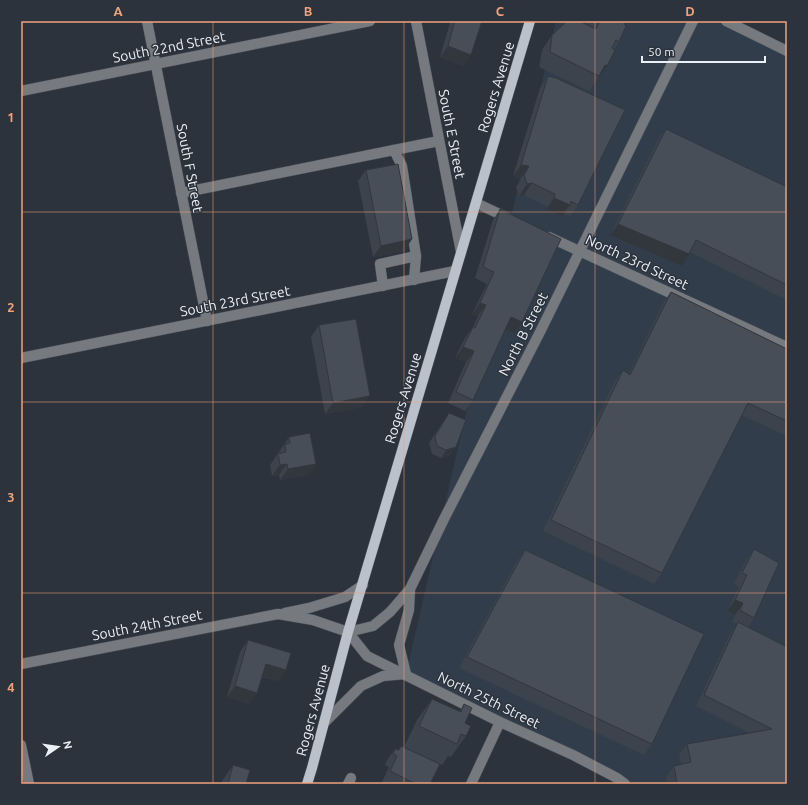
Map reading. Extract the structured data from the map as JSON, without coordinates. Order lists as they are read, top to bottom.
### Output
{
  "streets": {
    "main road": ["Rogers Avenue"],
    "street": [
      "South 22nd Street",
      "South E Street",
      "South F Street",
      "North 23rd Street",
      "South 23rd Street",
      "North B Street",
      "South 24th Street",
      "North 25th Street"
    ]
  },
  "crossings": [
    ["South 22nd Street", "South F Street"],
    ["Rogers Avenue", "South E Street"],
    ["Rogers Avenue", "South 23rd Street"],
    ["Rogers Avenue", "North B Street"],
    ["Rogers Avenue", "South 24th Street"],
    ["Rogers Avenue", "North 25th Street"],
    ["South F Street", "South 23rd Street"],
    ["North 23rd Street", "North B Street"],
    ["North B Street", "South 24th Street"],
    ["North B Street", "North 25th Street"],
    ["South 24th Street", "North 25th Street"]
  ],
  "scale_bar": "50 m",
  "north": "right",
  "grid": {
    "columns": [
      "A",
      "B",
      "C",
      "D"
    ],
    "rows": [
      "1",
      "2",
      "3",
      "4"
    ]
  }
}
